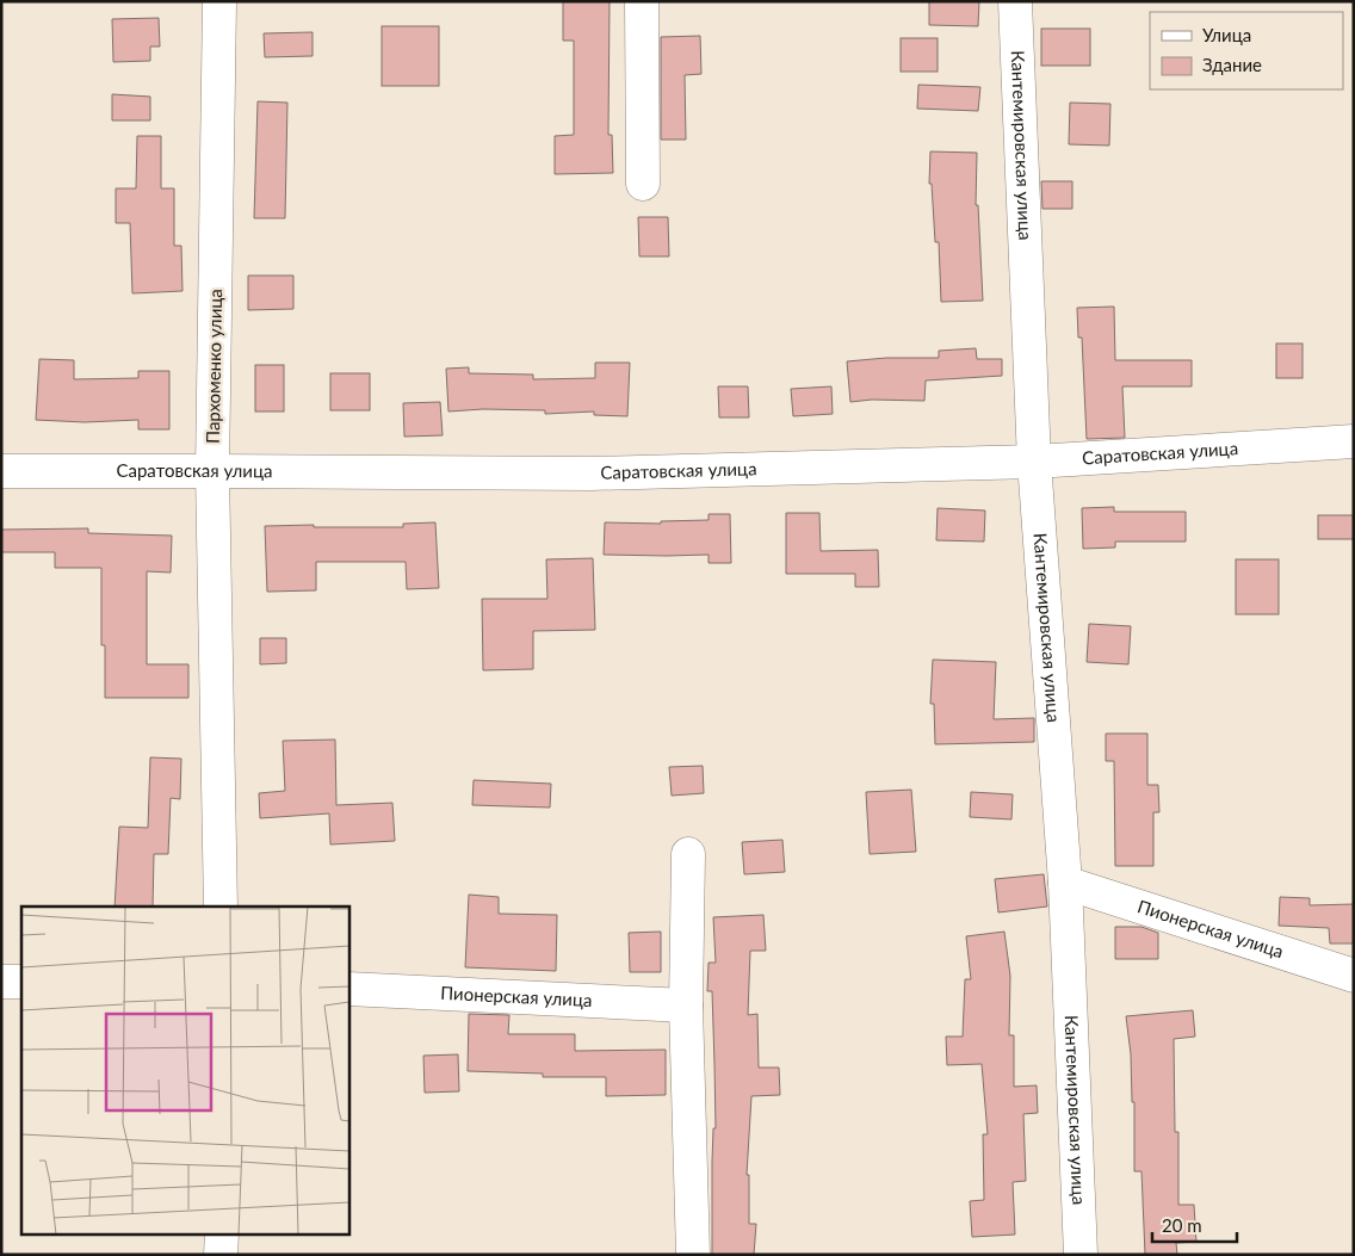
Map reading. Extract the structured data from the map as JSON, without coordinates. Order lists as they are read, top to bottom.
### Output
{
  "streets": {
    "street": [
      "Кантемировская улица",
      "Пархоменко улица",
      "Саратовская улица",
      "Пионерская улица"
    ]
  },
  "crossings": [
    ["Кантемировская улица", "Саратовская улица"],
    ["Кантемировская улица", "Пионерская улица"],
    ["Пархоменко улица", "Саратовская улица"]
  ],
  "legend": ["Улица", "Здание"],
  "scale_bar": "20 m"
}
